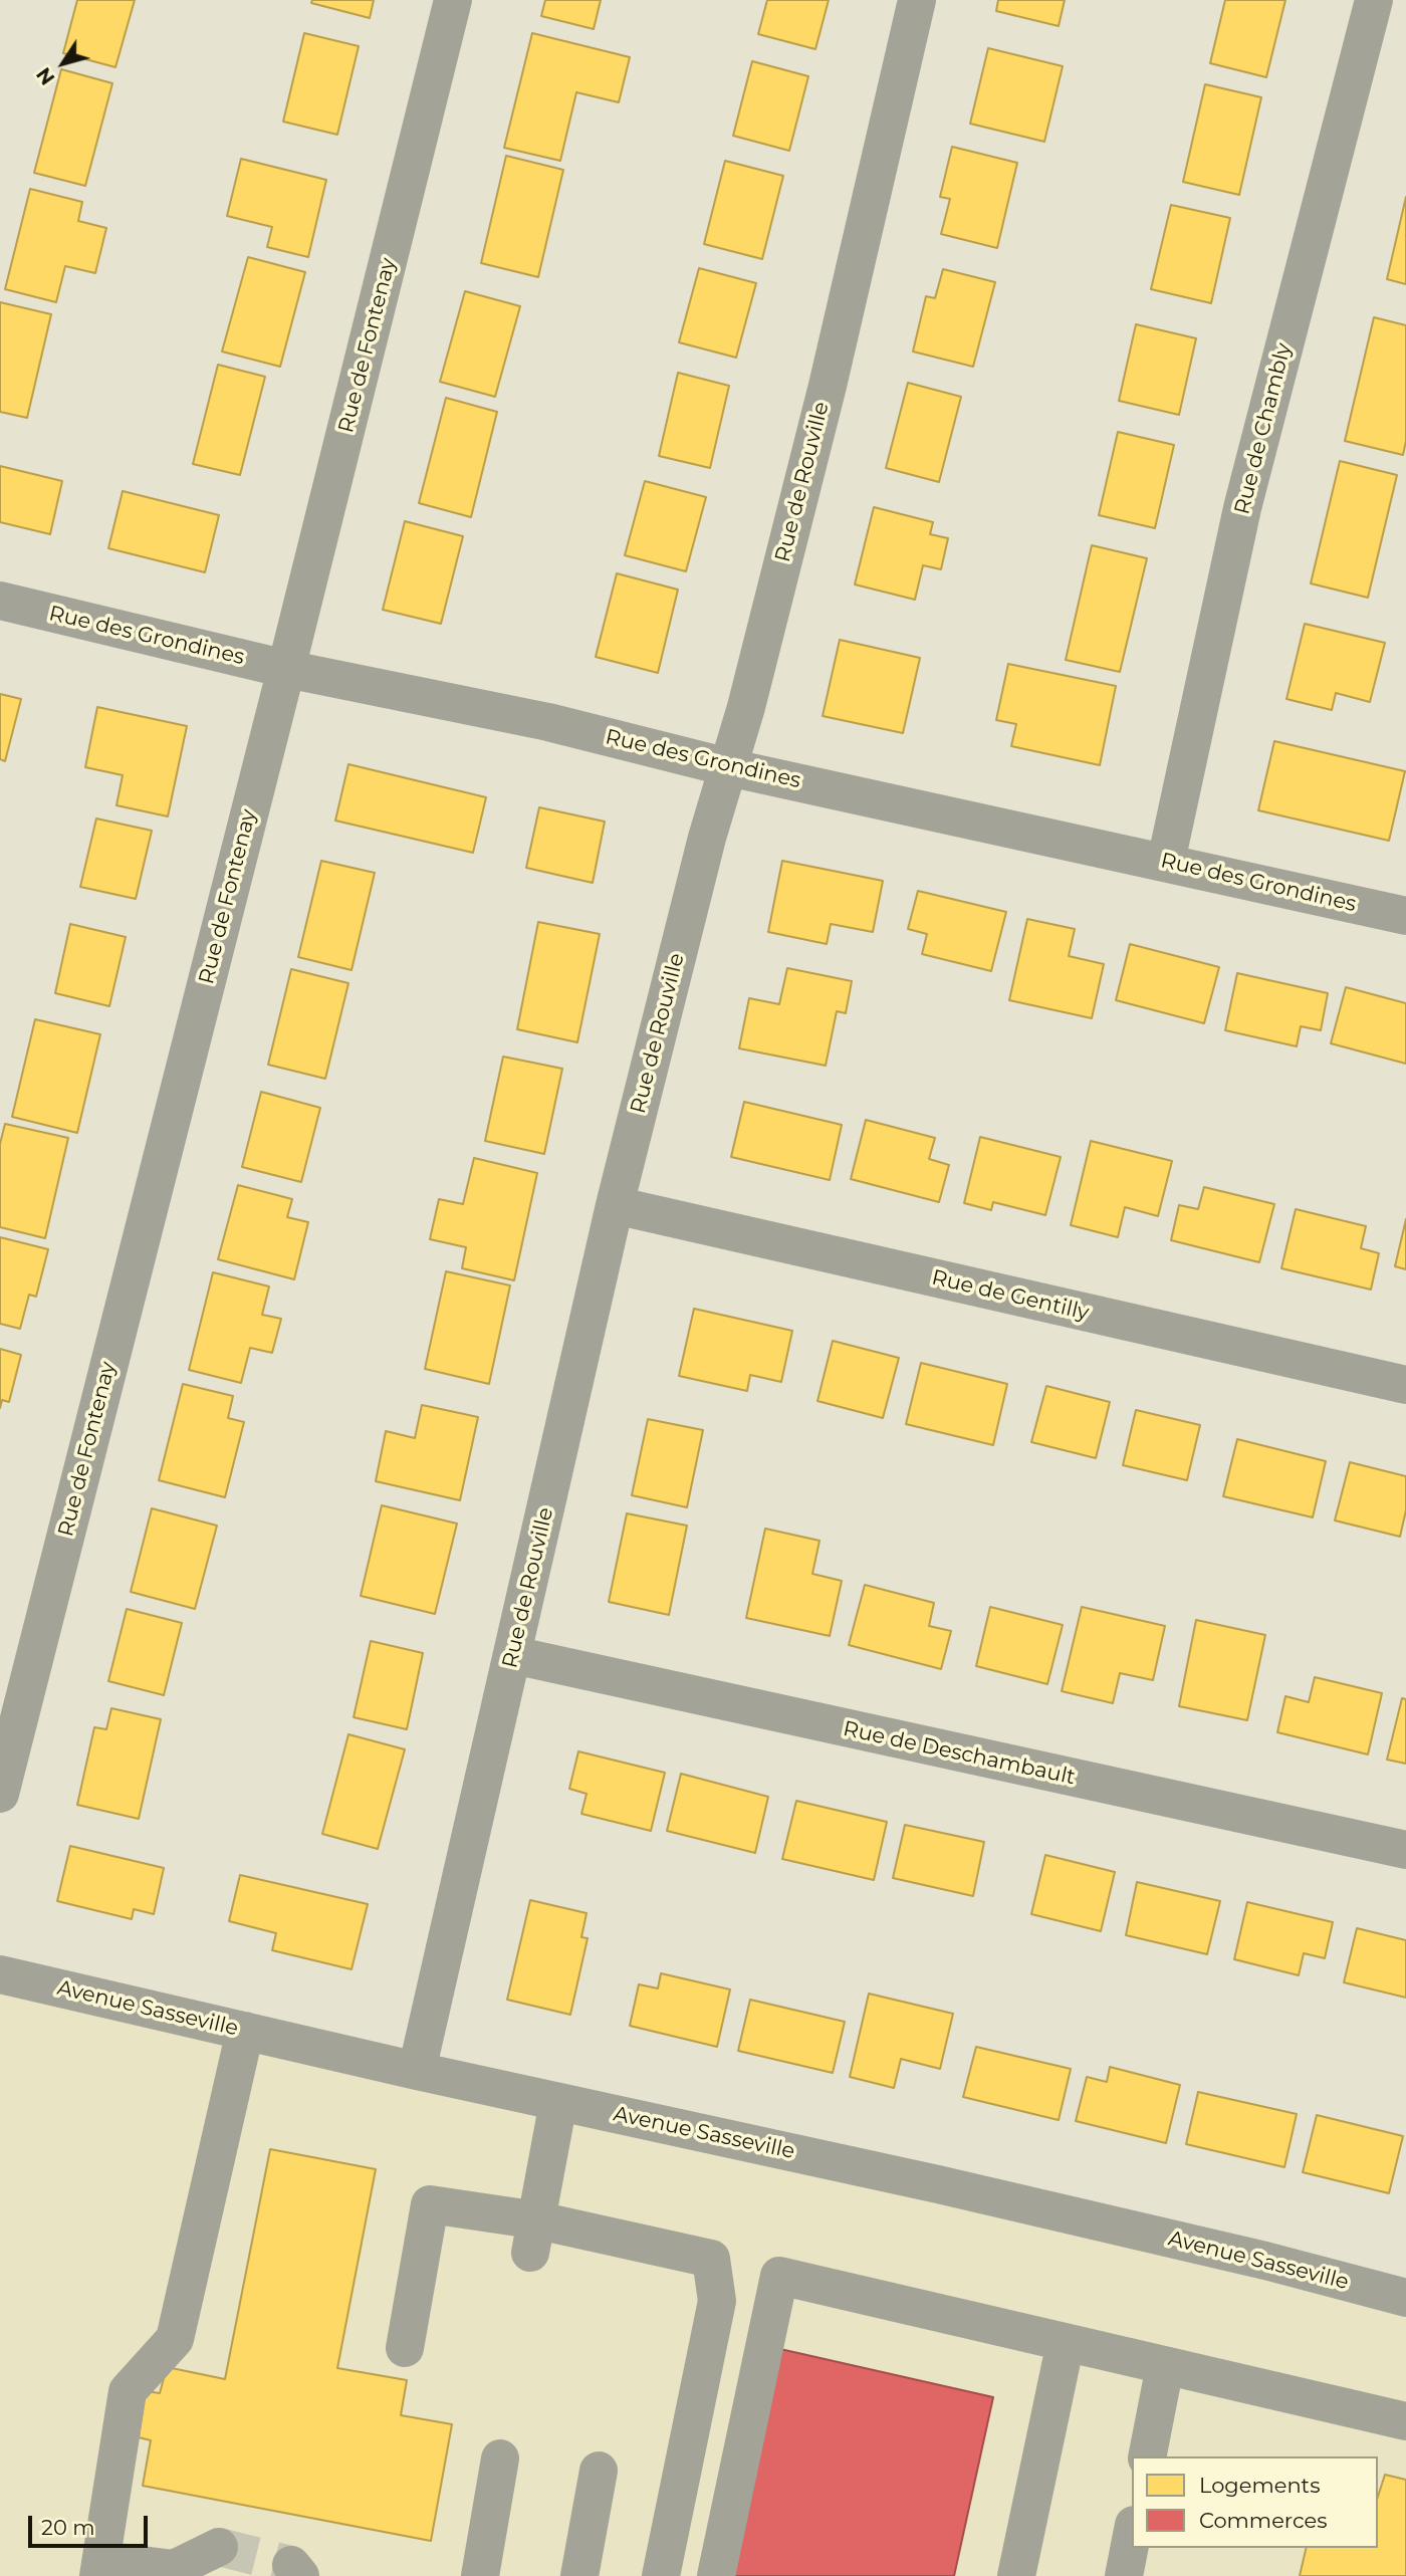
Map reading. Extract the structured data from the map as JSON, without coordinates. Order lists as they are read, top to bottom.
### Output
{
  "streets": {
    "street": [
      "Rue de Fontenay",
      "Rue de Chambly",
      "Rue de Rouville",
      "Rue des Grondines",
      "Rue de Gentilly",
      "Rue de Deschambault",
      "Avenue Sasseville"
    ]
  },
  "crossings": [
    ["Rue de Fontenay", "Rue des Grondines"],
    ["Rue de Chambly", "Rue des Grondines"],
    ["Rue de Rouville", "Rue des Grondines"],
    ["Rue de Rouville", "Rue de Gentilly"],
    ["Rue de Rouville", "Rue de Deschambault"],
    ["Rue de Rouville", "Avenue Sasseville"]
  ],
  "legend": ["Logements", "Commerces"],
  "scale_bar": "20 m",
  "north": "bottom left"
}
